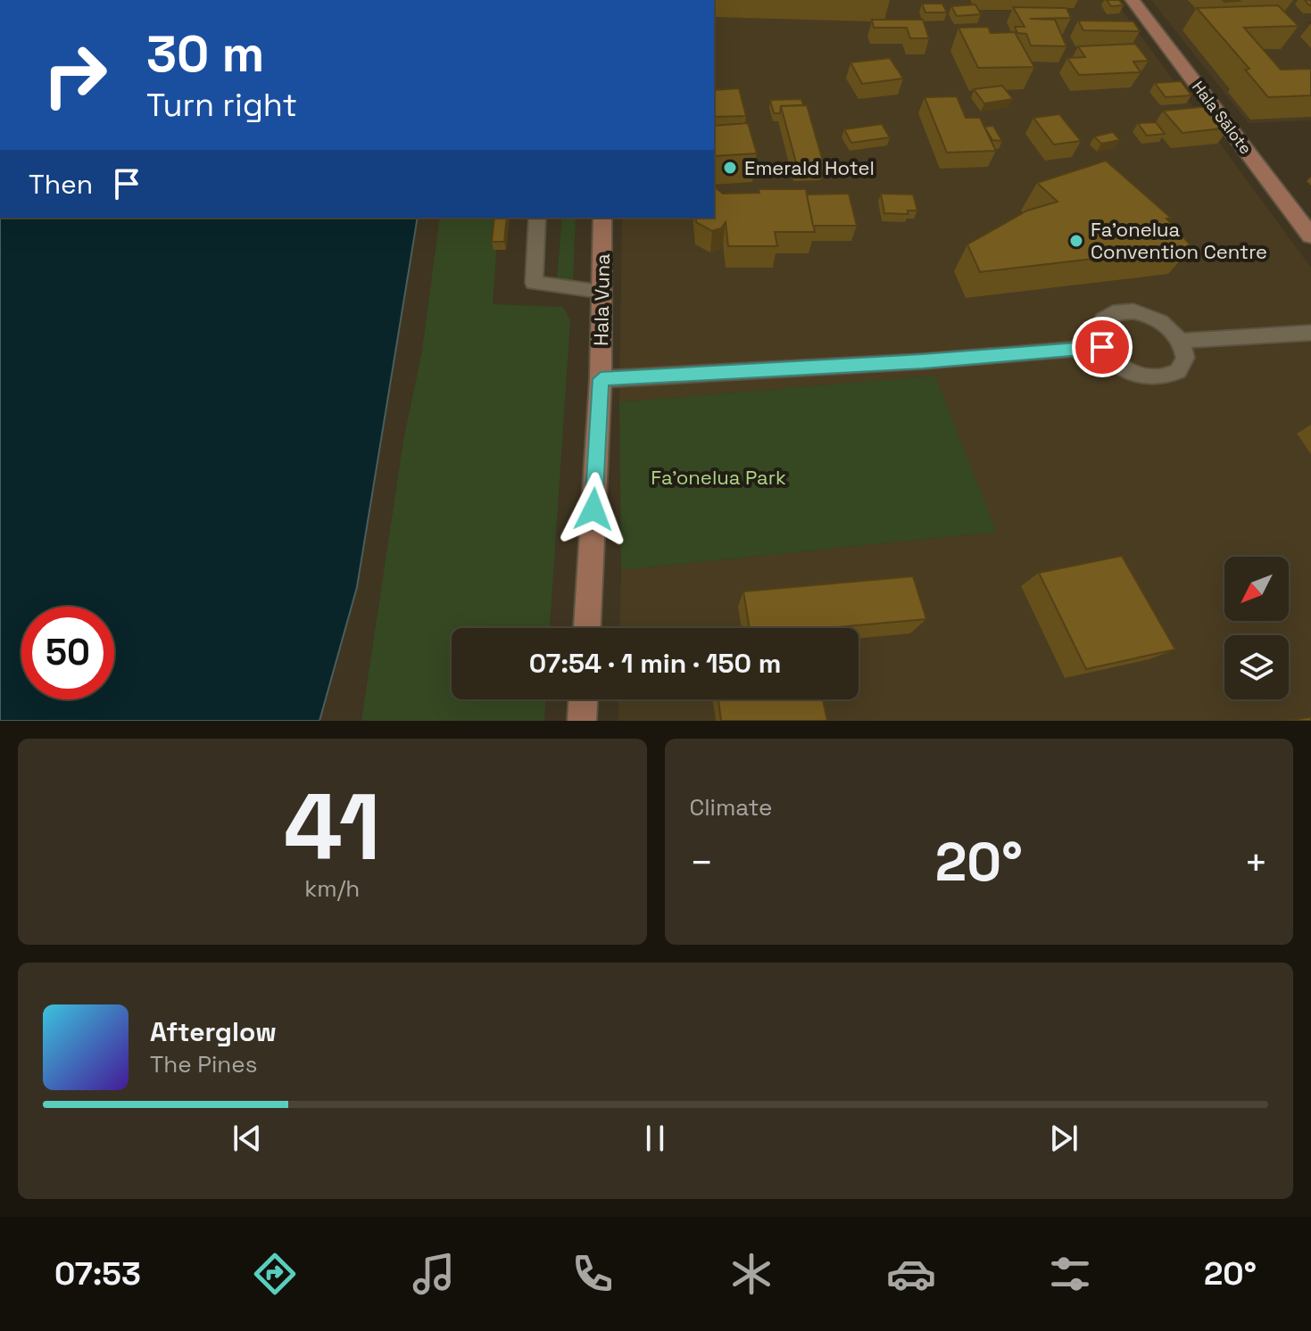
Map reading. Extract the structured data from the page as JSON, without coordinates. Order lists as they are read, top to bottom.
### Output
{
  "streets": {
    "main road": ["Hala Sālote", "Hala Vuna"]
  },
  "parks": ["Fa'onelua Park"],
  "places": ["Emerald Hotel", "Fa'onelua Convention Centre"],
  "north": "bottom left",
  "page": {
    "turn": ["30 m", "Turn right"],
    "then": "Then",
    "limit": "50",
    "trip": "07:54 · 1 min · 150 m",
    "tile": [
      ["41", "km/h"],
      "Climate"
    ],
    "heat": ["−", "20°", "+"],
    "song": ["Afterglow", "The Pines"],
    "tabs": ["07:53", "20°"]
  }
}
